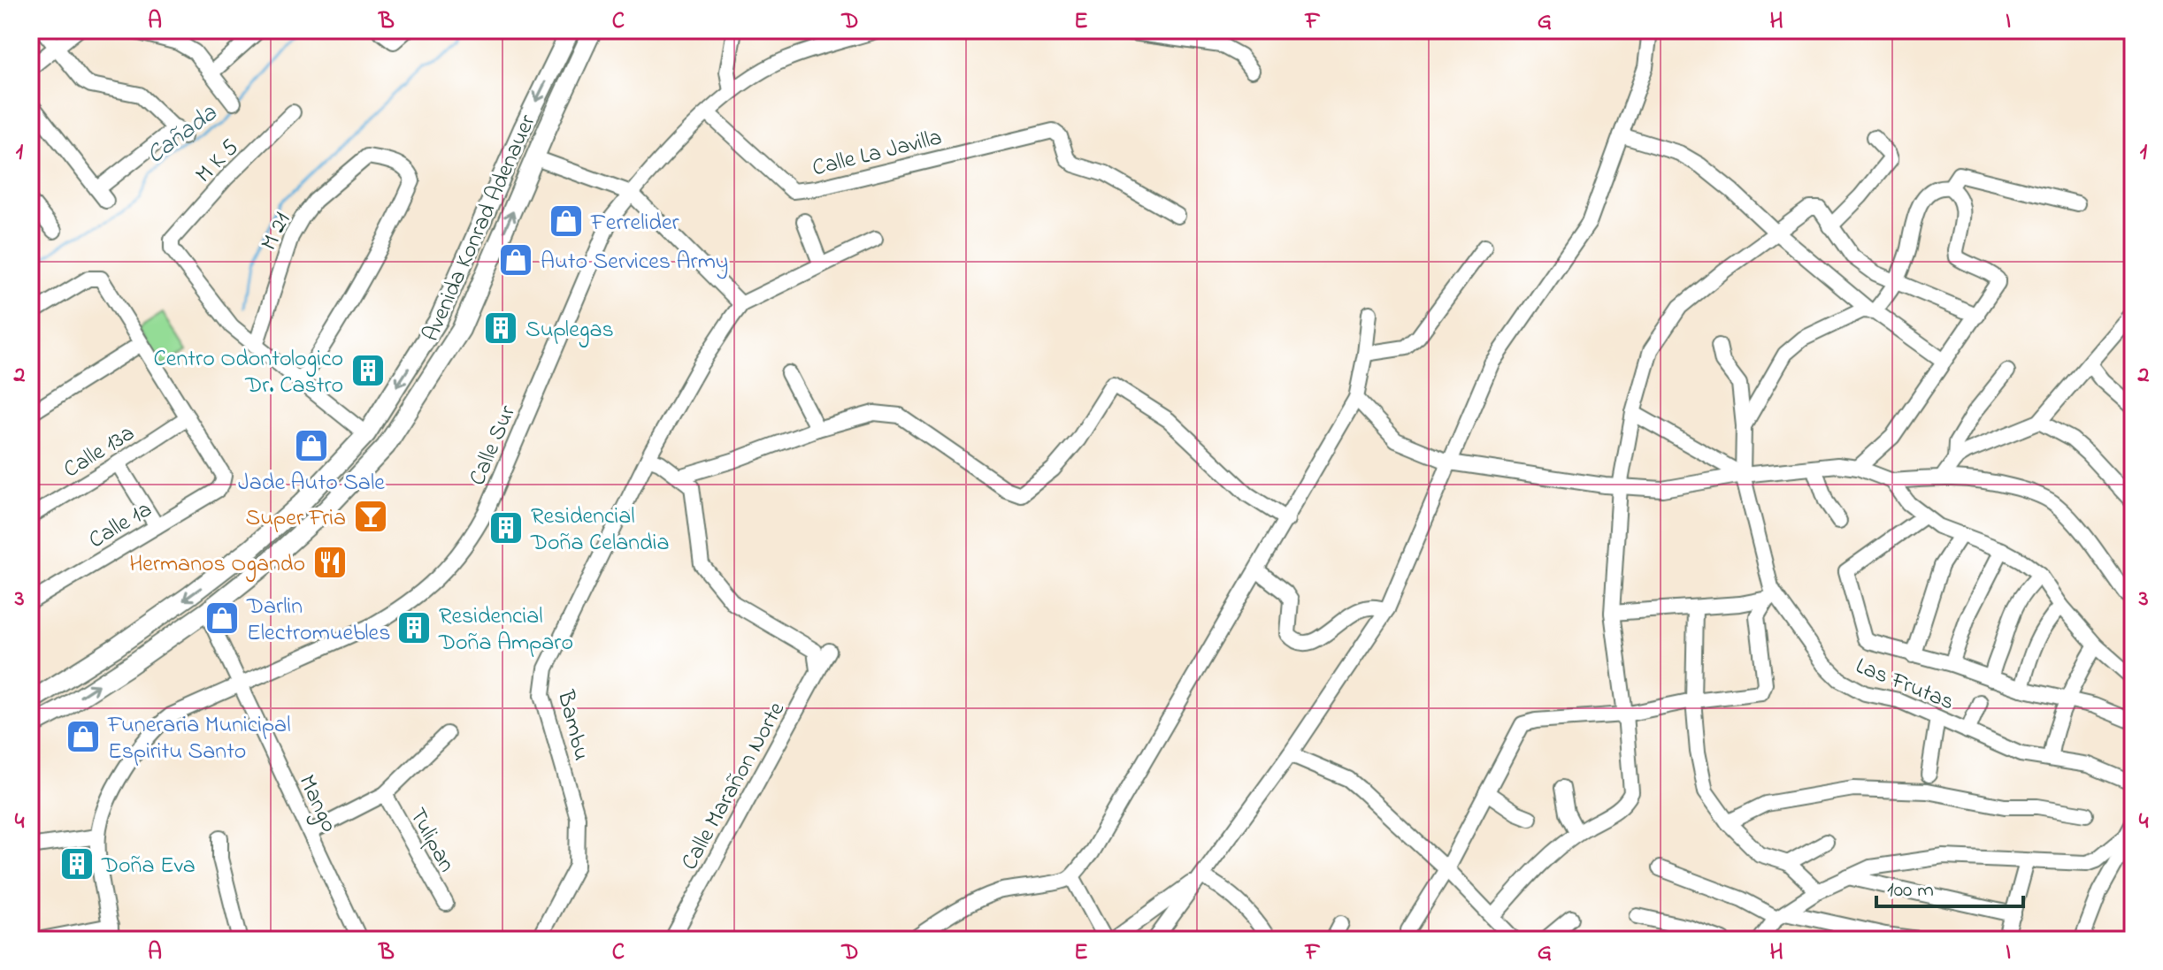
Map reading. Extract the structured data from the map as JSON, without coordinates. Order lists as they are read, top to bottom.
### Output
{
  "streets": {
    "main road": ["Avenida Konrad Adenauer"],
    "street": [
      "Calle La Javilla",
      "M K 5",
      "M 21",
      "Calle Sur",
      "Calle 13a",
      "Calle 1a",
      "Las Frutas",
      "Bambu",
      "Calle Marañon Norte",
      "Mango",
      "Tulipan"
    ]
  },
  "crossings": [
    ["Calle La Javilla", "Calle Sur"],
    ["M K 5", "M 21"],
    ["Avenida Konrad Adenauer", "Mango"],
    ["Calle Sur", "Mango"],
    ["Calle 13a", "Calle 1a"]
  ],
  "water": ["Cañada"],
  "places": {
    "shop": [
      "Ferrelider",
      "Auto Services Army",
      "Jade Auto Sale",
      "Darlin Electromuebles",
      "Funeraria Municipal Espiritu Santo"
    ],
    "building": [
      "Suplegas",
      "Centro Odontologico Dr. Castro",
      "Residencial Doña Celandia",
      "Residencial Doña Amparo",
      "Doña Eva"
    ],
    "bar": ["Super Fria"],
    "restaurant": ["Hermanos Ogando"]
  },
  "scale_bar": "100 m",
  "grid": {
    "columns": [
      "A",
      "B",
      "C",
      "D",
      "E",
      "F",
      "G",
      "H",
      "I"
    ],
    "rows": [
      "1",
      "2",
      "3",
      "4"
    ]
  }
}
